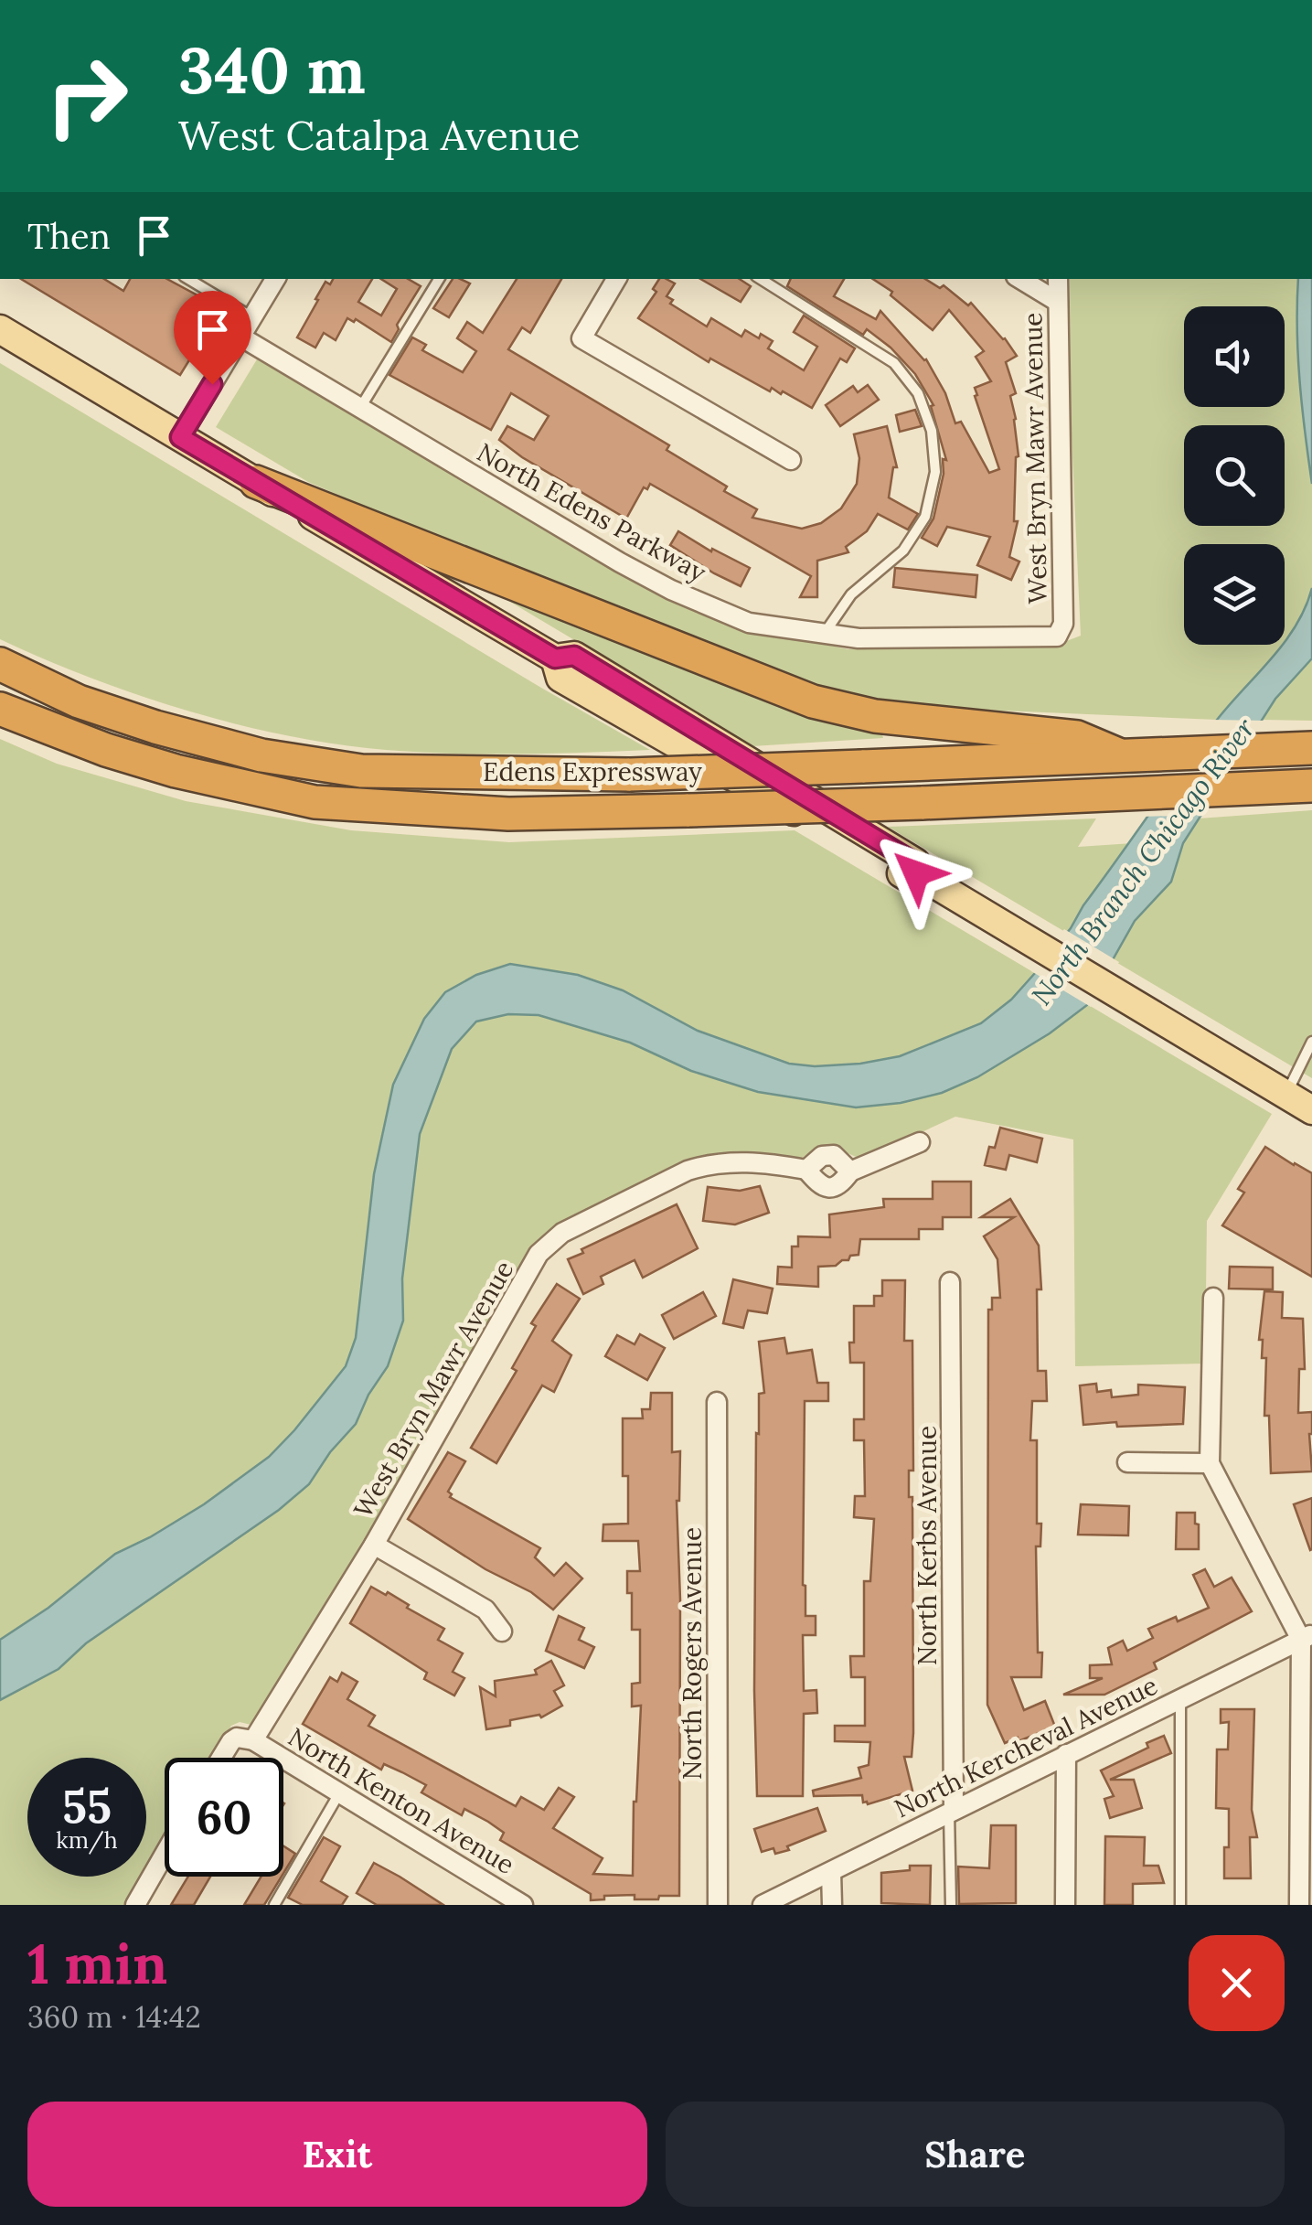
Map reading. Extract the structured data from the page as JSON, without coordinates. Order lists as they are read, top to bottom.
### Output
{
  "streets": {
    "highway": ["Edens Expressway"],
    "street": [
      "West Bryn Mawr Avenue",
      "North Edens Parkway",
      "North Kerbs Avenue",
      "North Rogers Avenue",
      "North Kercheval Avenue",
      "North Kenton Avenue"
    ]
  },
  "crossings": [
    ["West Bryn Mawr Avenue", "North Edens Parkway"],
    ["West Bryn Mawr Avenue", "North Kenton Avenue"],
    ["North Kerbs Avenue", "North Kercheval Avenue"]
  ],
  "water": ["North Branch Chicago River"],
  "page": {
    "turn": ["340 m", "West Catalpa Avenue"],
    "then": "Then",
    "speed": "55 km/h",
    "limit": "60",
    "heading": ["1 min", "360 m · 14:42"],
    "buttons": ["Exit", "Share"]
  }
}
